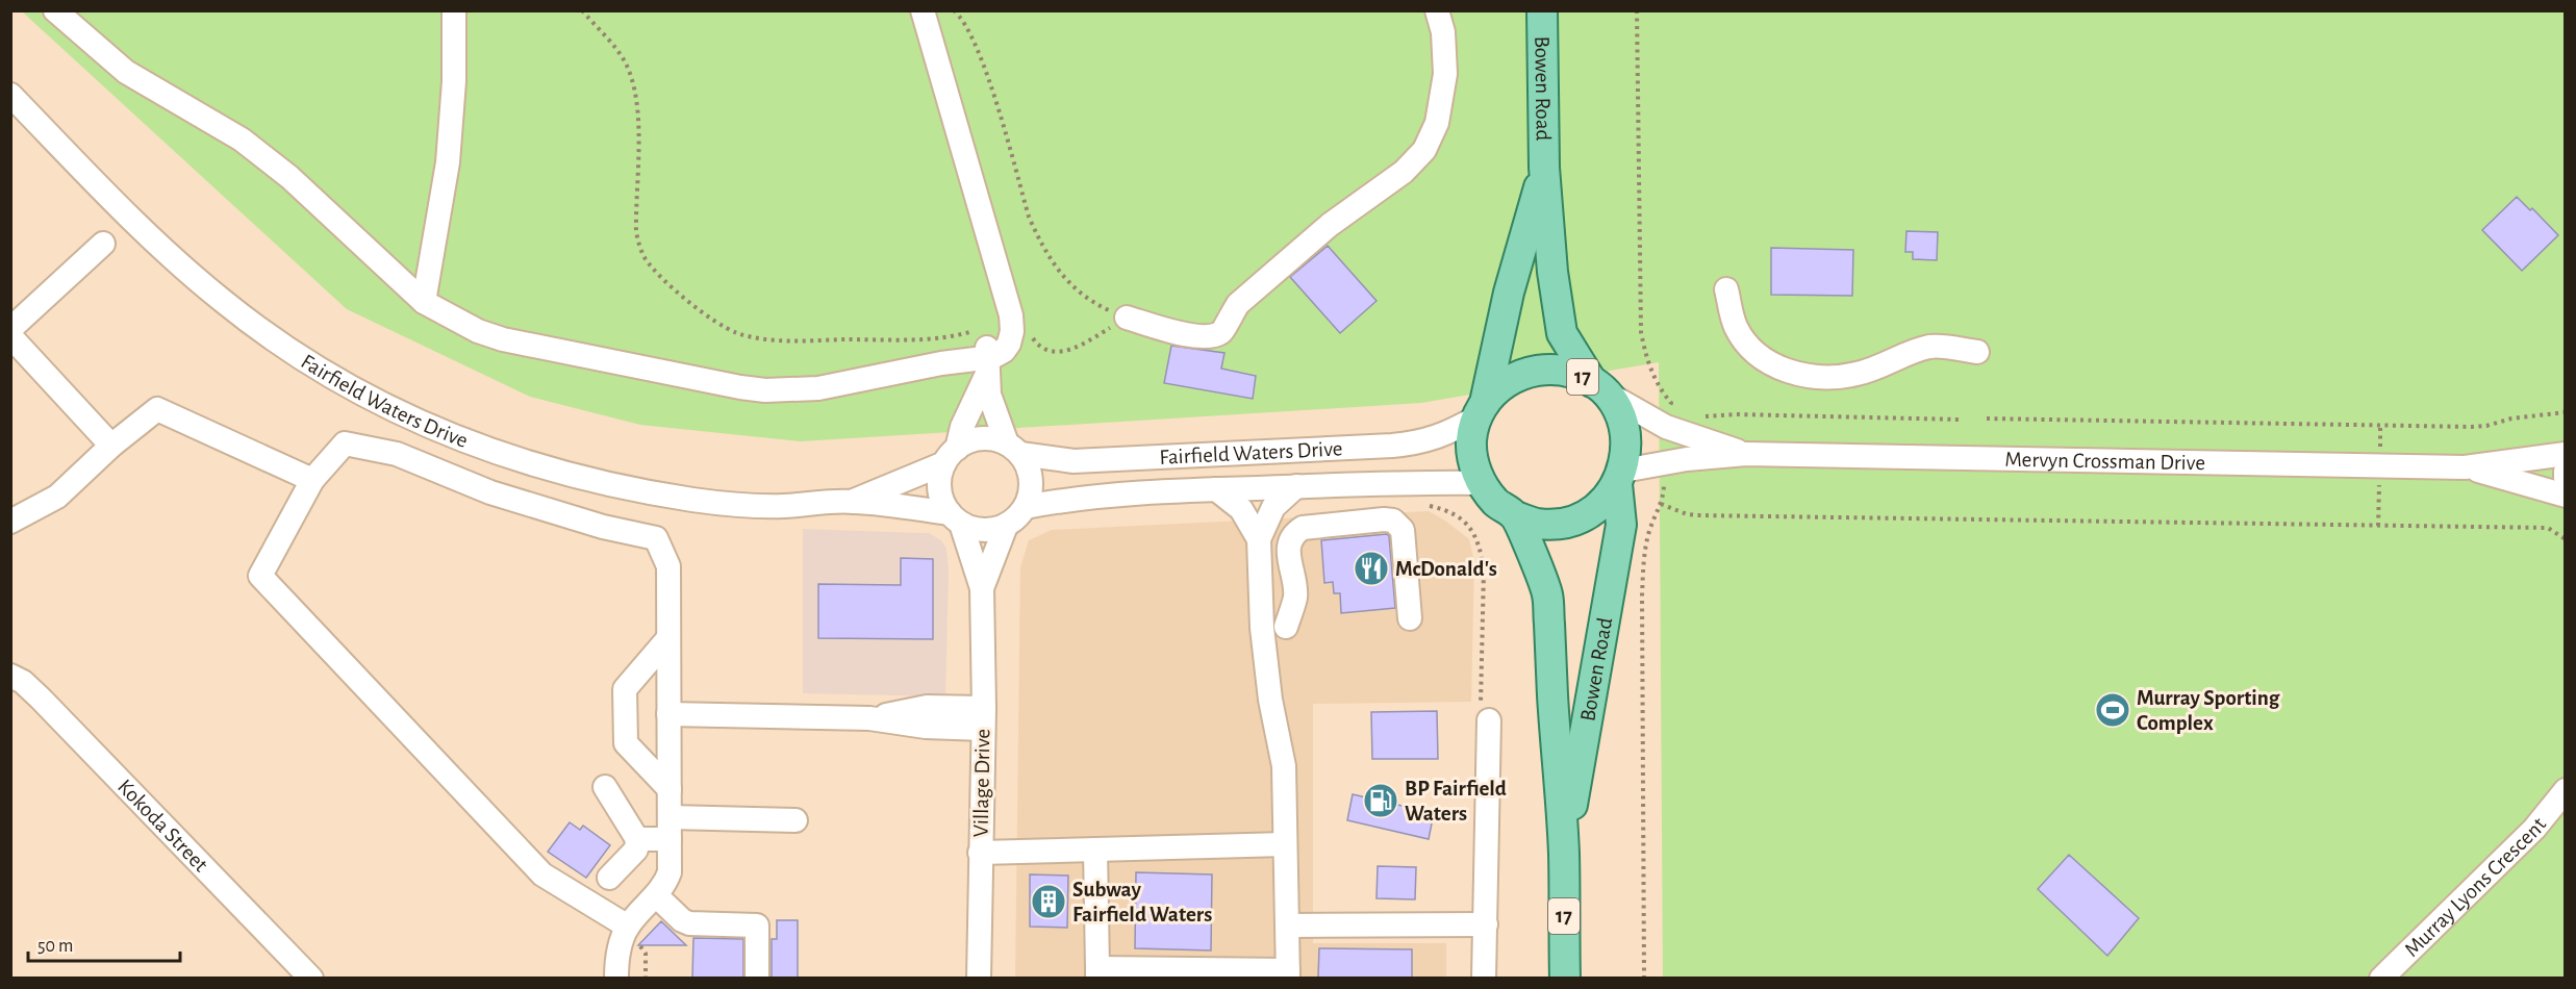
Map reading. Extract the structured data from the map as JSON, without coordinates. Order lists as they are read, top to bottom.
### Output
{
  "streets": {
    "main road": ["Bowen Road", "17"],
    "street": [
      "Fairfield Waters Drive",
      "Mervyn Crossman Drive",
      "Village Drive",
      "Kokoda Street",
      "Murray Lyons Crescent"
    ]
  },
  "crossings": [
    ["Bowen Road", "17"],
    ["Bowen Road", "Fairfield Waters Drive"],
    ["Bowen Road", "Mervyn Crossman Drive"],
    ["17", "Fairfield Waters Drive"],
    ["17", "Mervyn Crossman Drive"],
    ["Fairfield Waters Drive", "Mervyn Crossman Drive"],
    ["Fairfield Waters Drive", "Village Drive"]
  ],
  "places": {
    "restaurant": ["McDonald's"],
    "sports": ["Murray Sporting Complex"],
    "fuel station": ["BP Fairfield Waters"],
    "building": ["Subway Fairfield Waters"]
  },
  "scale_bar": "50 m"
}
